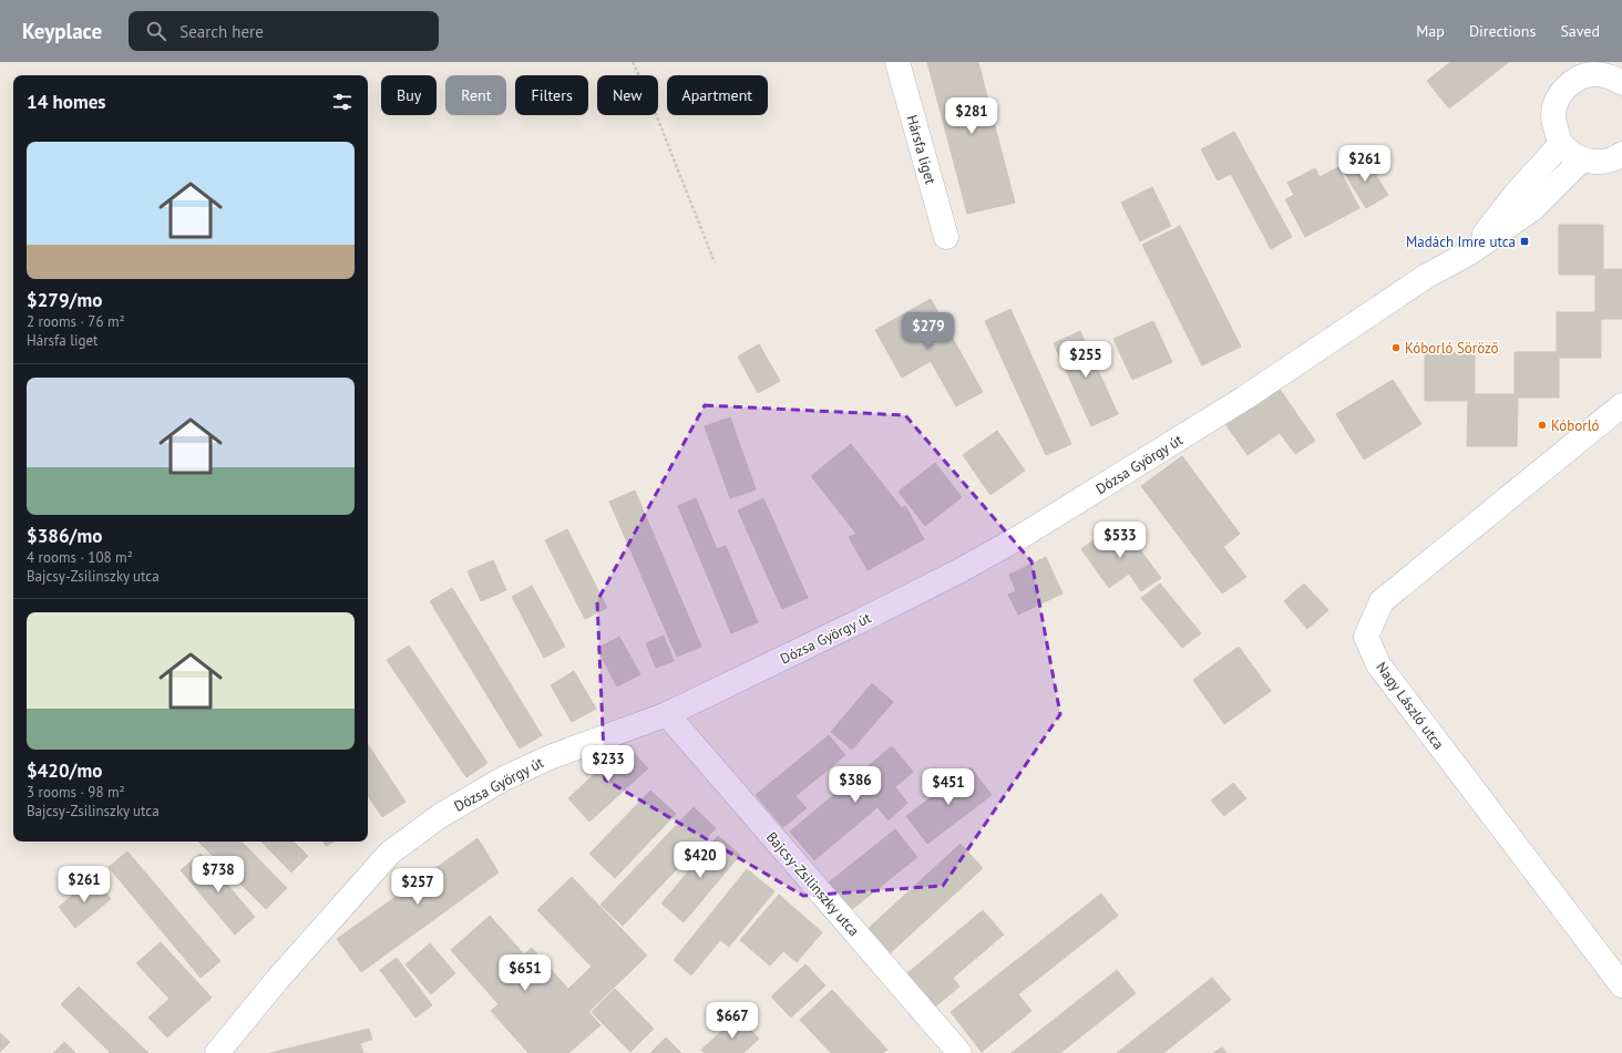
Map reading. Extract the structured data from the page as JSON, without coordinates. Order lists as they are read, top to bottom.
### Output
{
  "streets": {
    "street": [
      "Hársfa liget",
      "Dózsa György út",
      "Nagy László utca",
      "Bajcsy-Zsilinszky utca"
    ]
  },
  "crossings": [
    ["Dózsa György út", "Bajcsy-Zsilinszky utca"]
  ],
  "places": {
    "transit": ["Madách Imre utca"],
    "other": ["Kóborló Söröző", "Kóborló"]
  },
  "page": {
    "header": "Keyplace",
    "search": "Search here",
    "nav": ["Map", "Directions", "Saved"],
    "chip": [
      "Buy",
      "Rent",
      "Filters",
      "New",
      "Apartment"
    ],
    "heading": "14 homes",
    "price": [
      "$281",
      "$261",
      "$279",
      "$255",
      "$533",
      "$233",
      "$386",
      "$451",
      "$420",
      "$738",
      "$261",
      "$257",
      "$651",
      "$667"
    ],
    "list": [
      {
        "name": "$279/mo",
        "note": "2 rooms · 76 m² · Hársfa liget"
      },
      {
        "name": "$386/mo",
        "note": "4 rooms · 108 m² · Bajcsy-Zsilinszky utca"
      },
      {
        "name": "$420/mo",
        "note": "3 rooms · 98 m² · Bajcsy-Zsilinszky utca"
      }
    ]
  }
}
